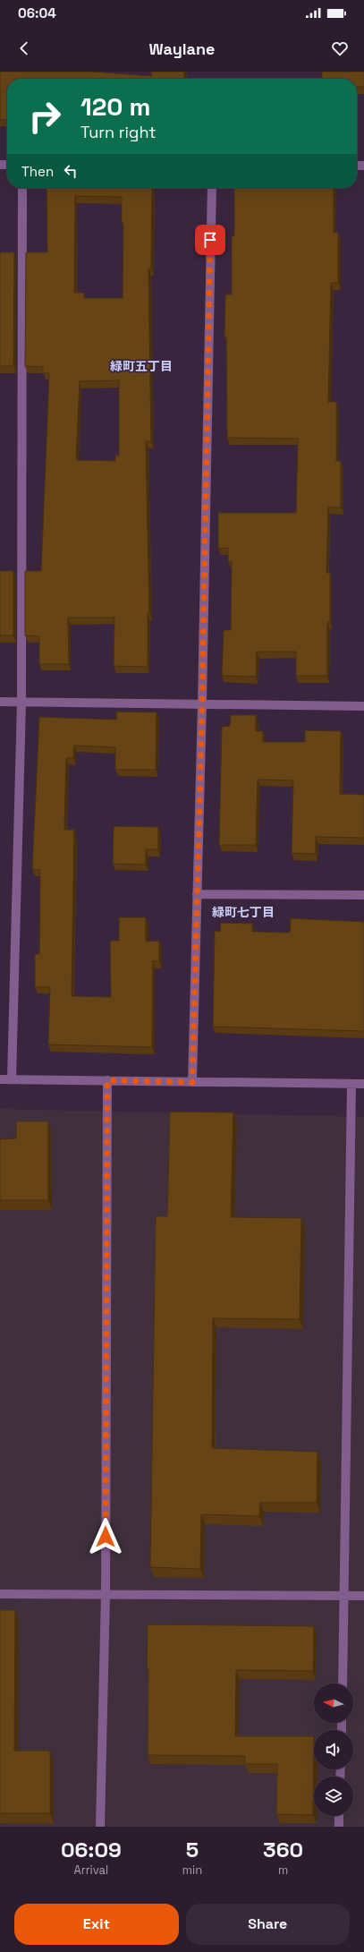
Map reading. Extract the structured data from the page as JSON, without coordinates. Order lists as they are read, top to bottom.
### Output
{
  "districts": ["緑町五丁目", "緑町七丁目"],
  "north": "left",
  "page": {
    "status": "06:04",
    "header": "Waylane",
    "turn": ["120 m", "Turn right"],
    "then": "Then",
    "eta": [
      "06:09",
      "Arrival",
      "5",
      "min",
      "360",
      "m"
    ],
    "buttons": ["Exit", "Share"]
  }
}
